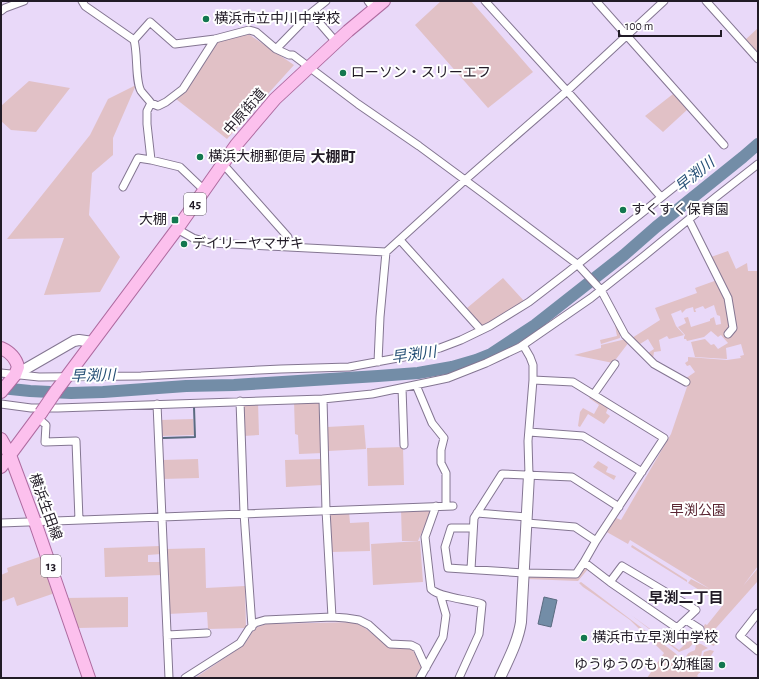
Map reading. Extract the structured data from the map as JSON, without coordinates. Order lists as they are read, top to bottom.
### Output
{
  "streets": {
    "main road": [
      "中原街道",
      "45",
      "横浜生田線",
      "13"
    ]
  },
  "crossings": [
    ["中原街道", "45"],
    ["45", "横浜生田線"]
  ],
  "districts": ["大棚町", "早渕二丁目"],
  "water": ["早渕川"],
  "parks": ["早渕公園"],
  "places": {
    "other": [
      "横浜市立中川中学校",
      "ローソン・スリーエフ",
      "横浜大棚郵便局",
      "すくすく保育園",
      "デイリーヤマザキ",
      "横浜市立早渕中学校",
      "ゆうゆうのもり幼稚園"
    ],
    "transit": ["大棚"]
  },
  "scale_bar": "100 m"
}
